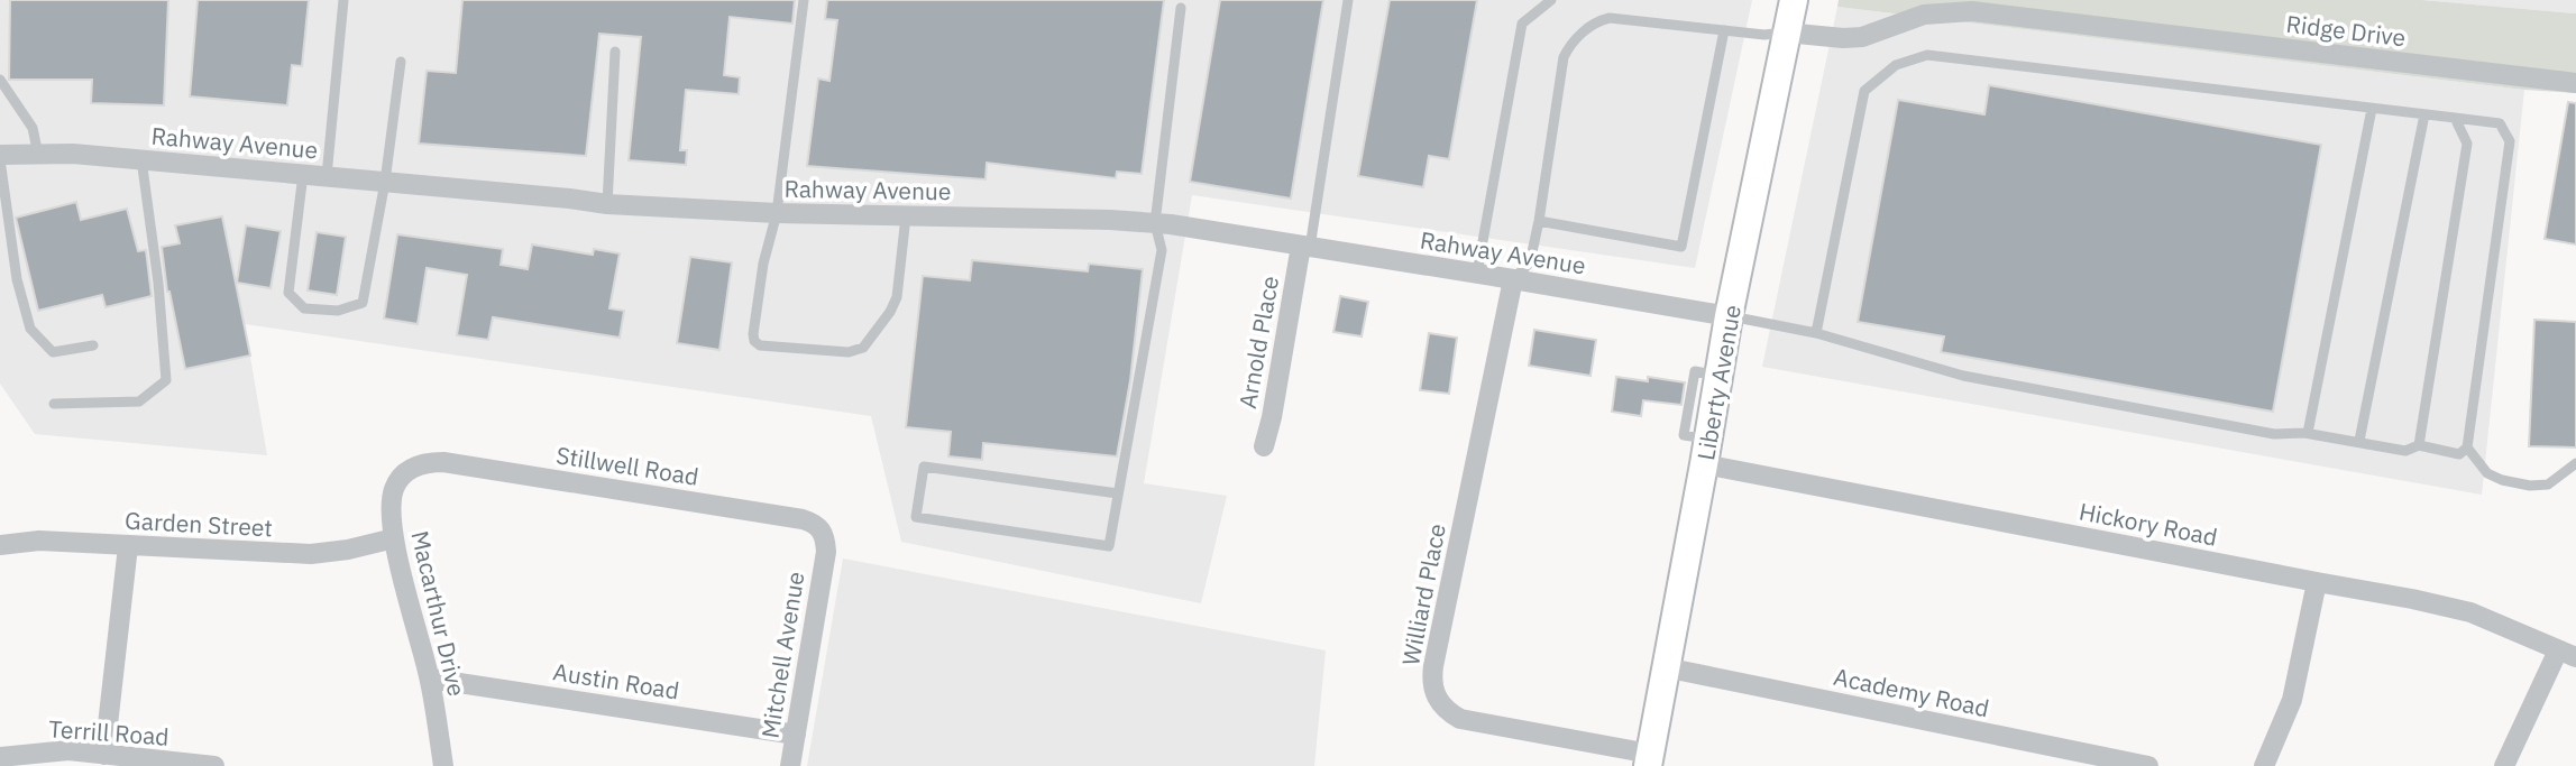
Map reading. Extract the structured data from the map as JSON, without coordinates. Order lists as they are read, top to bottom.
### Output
{
  "streets": {
    "street": [
      "Ridge Drive",
      "Rahway Avenue",
      "Arnold Place",
      "Liberty Avenue",
      "Stillwell Road",
      "Garden Street",
      "Hickory Road",
      "Williard Place",
      "Macarthur Drive",
      "Mitchell Avenue",
      "Austin Road",
      "Academy Road",
      "Terrill Road"
    ]
  },
  "crossings": [
    ["Ridge Drive", "Liberty Avenue"],
    ["Rahway Avenue", "Arnold Place"],
    ["Rahway Avenue", "Liberty Avenue"],
    ["Rahway Avenue", "Williard Place"],
    ["Liberty Avenue", "Hickory Road"],
    ["Liberty Avenue", "Williard Place"],
    ["Liberty Avenue", "Academy Road"],
    ["Stillwell Road", "Macarthur Drive"],
    ["Stillwell Road", "Mitchell Avenue"],
    ["Garden Street", "Macarthur Drive"],
    ["Macarthur Drive", "Austin Road"],
    ["Mitchell Avenue", "Austin Road"]
  ]
}
